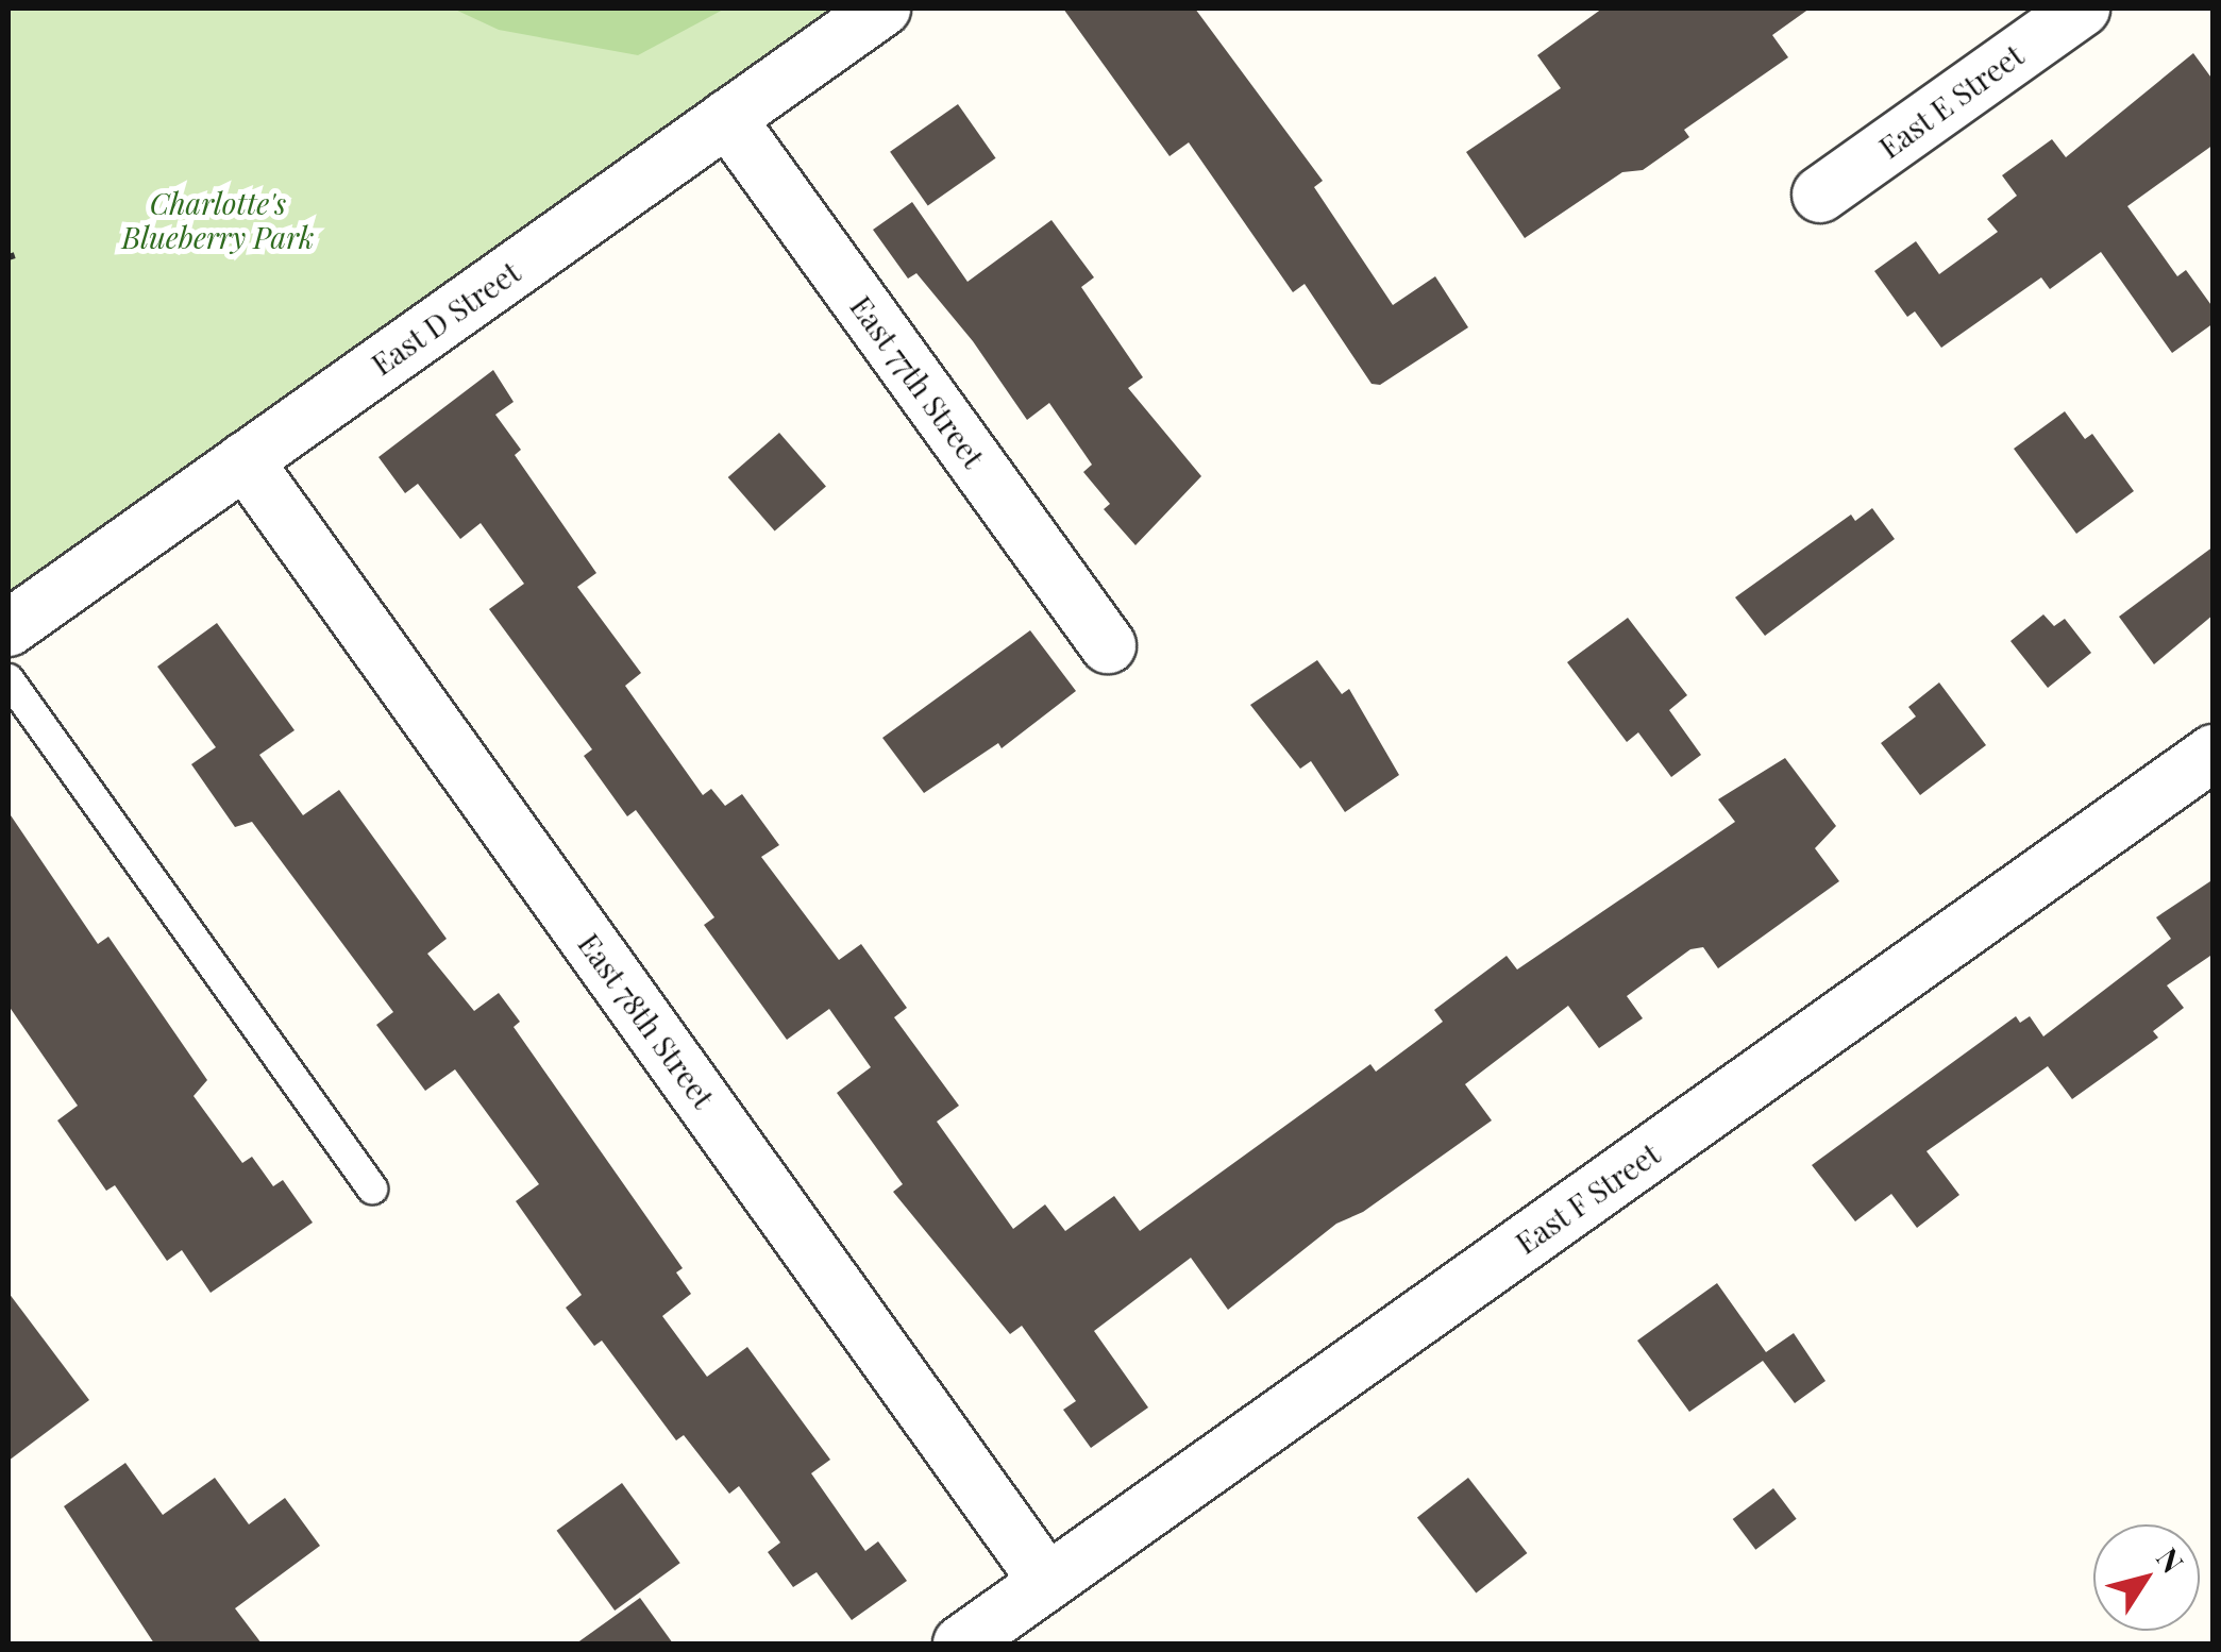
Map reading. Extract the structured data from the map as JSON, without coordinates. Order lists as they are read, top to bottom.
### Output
{
  "streets": {
    "street": [
      "East E Street",
      "East D Street",
      "East 77th Street",
      "East 78th Street",
      "East F Street"
    ]
  },
  "crossings": [
    ["East D Street", "East 77th Street"],
    ["East D Street", "East 78th Street"],
    ["East 78th Street", "East F Street"]
  ],
  "parks": ["Charlotte's Blueberry Park"],
  "north": "top right"
}
